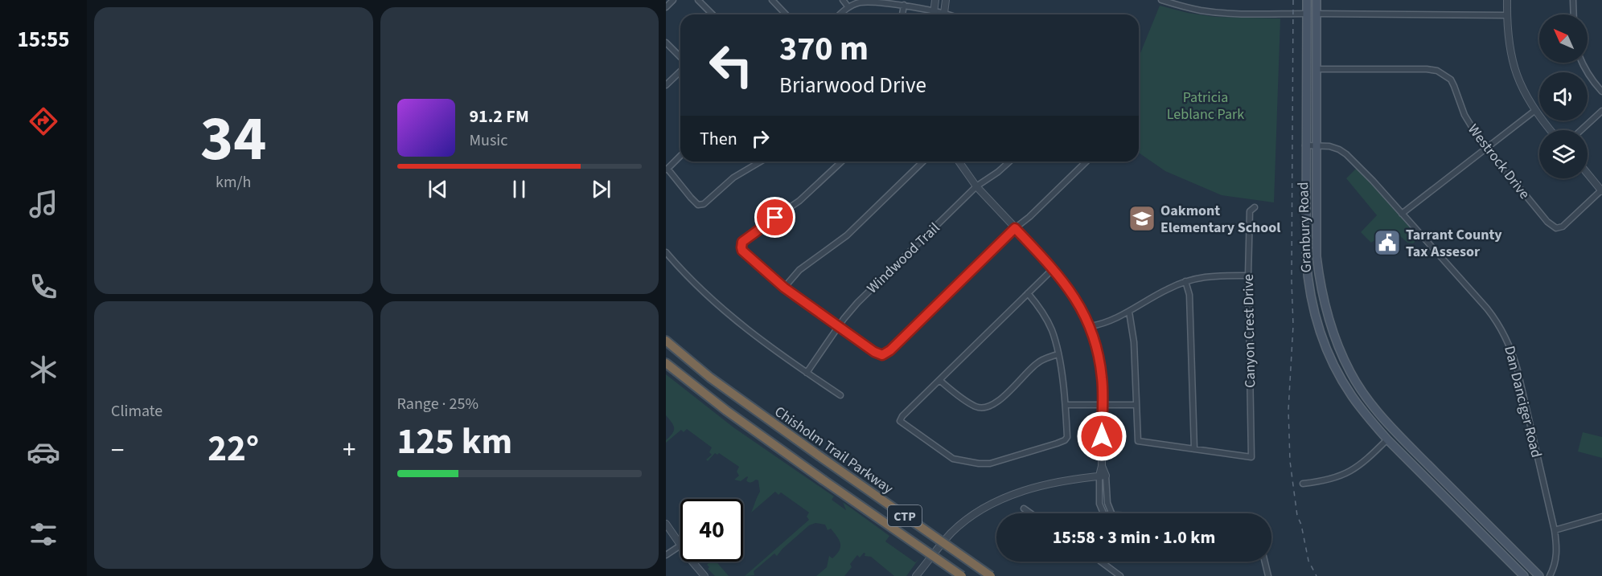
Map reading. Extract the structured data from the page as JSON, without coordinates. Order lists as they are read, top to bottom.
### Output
{
  "streets": {
    "highway": ["Chisholm Trail Parkway", "CTP"],
    "main road": ["Granbury Road"],
    "street": [
      "Westrock Drive",
      "Windwood Trail",
      "Canyon Crest Drive",
      "Dan Danciger Road"
    ]
  },
  "crossings": [
    ["Westrock Drive", "Granbury Road"],
    ["Granbury Road", "Dan Danciger Road"]
  ],
  "parks": ["Patricia Leblanc Park"],
  "places": {
    "school or university": ["Oakmont Elementary School"],
    "public building": ["Tarrant County Tax Assesor"]
  },
  "north": "top left",
  "page": {
    "tabs": "15:55",
    "tile": [
      ["34", "km/h"],
      "Climate",
      ["Range · 25%", "125 km"]
    ],
    "turn": ["370 m", "Briarwood Drive"],
    "song": ["91.2 FM", "Music"],
    "then": "Then",
    "heat": ["−", "22°", "+"],
    "limit": "40",
    "trip": "15:58 · 3 min · 1.0 km"
  }
}
